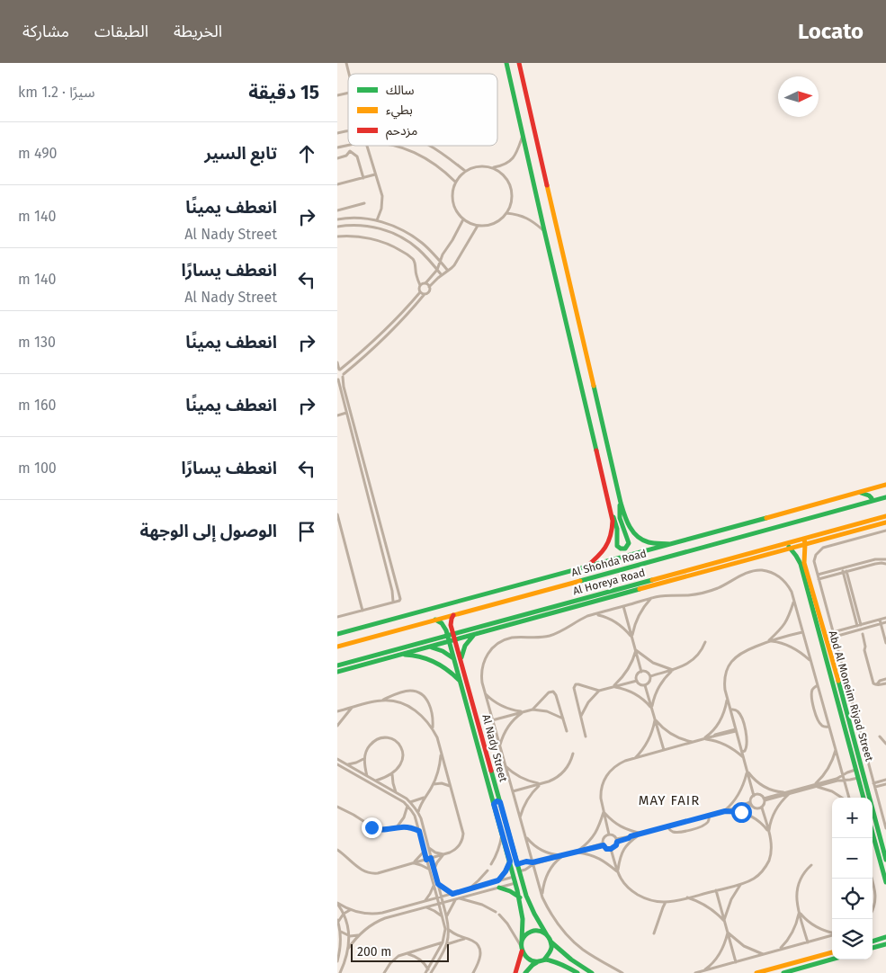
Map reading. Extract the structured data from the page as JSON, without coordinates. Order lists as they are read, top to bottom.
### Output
{
  "streets": {
    "street": [
      "Al Shohda Road",
      "Al Horeya Road",
      "Abd Al Moneim Riyad Street",
      "Al Nady Street"
    ]
  },
  "crossings": [
    ["Al Shohda Road", "Al Nady Street"],
    ["Al Horeya Road", "Abd Al Moneim Riyad Street"],
    ["Al Horeya Road", "Al Nady Street"]
  ],
  "districts": ["MAY FAIR"],
  "legend": ["سالك", "بطيء", "مزدحم"],
  "scale_bar": "200 m",
  "north": "right",
  "page": {
    "header": "Locato",
    "nav": ["الخريطة", "الطبقات", "مشاركة"],
    "heading": ["15 دقيقة", "سيرًا · 1.2 km"],
    "list": [
      ["تابع السير", "490 m"],
      ["انعطف يمينًا", "Al Nady Street", "140 m"],
      ["انعطف يسارًا", "Al Nady Street", "140 m"],
      ["انعطف يمينًا", "130 m"],
      ["انعطف يمينًا", "160 m"],
      ["انعطف يسارًا", "100 m"],
      "الوصول إلى الوجهة"
    ],
    "map_buttons": ["+", "−"],
    "scale": "200 m"
  }
}
